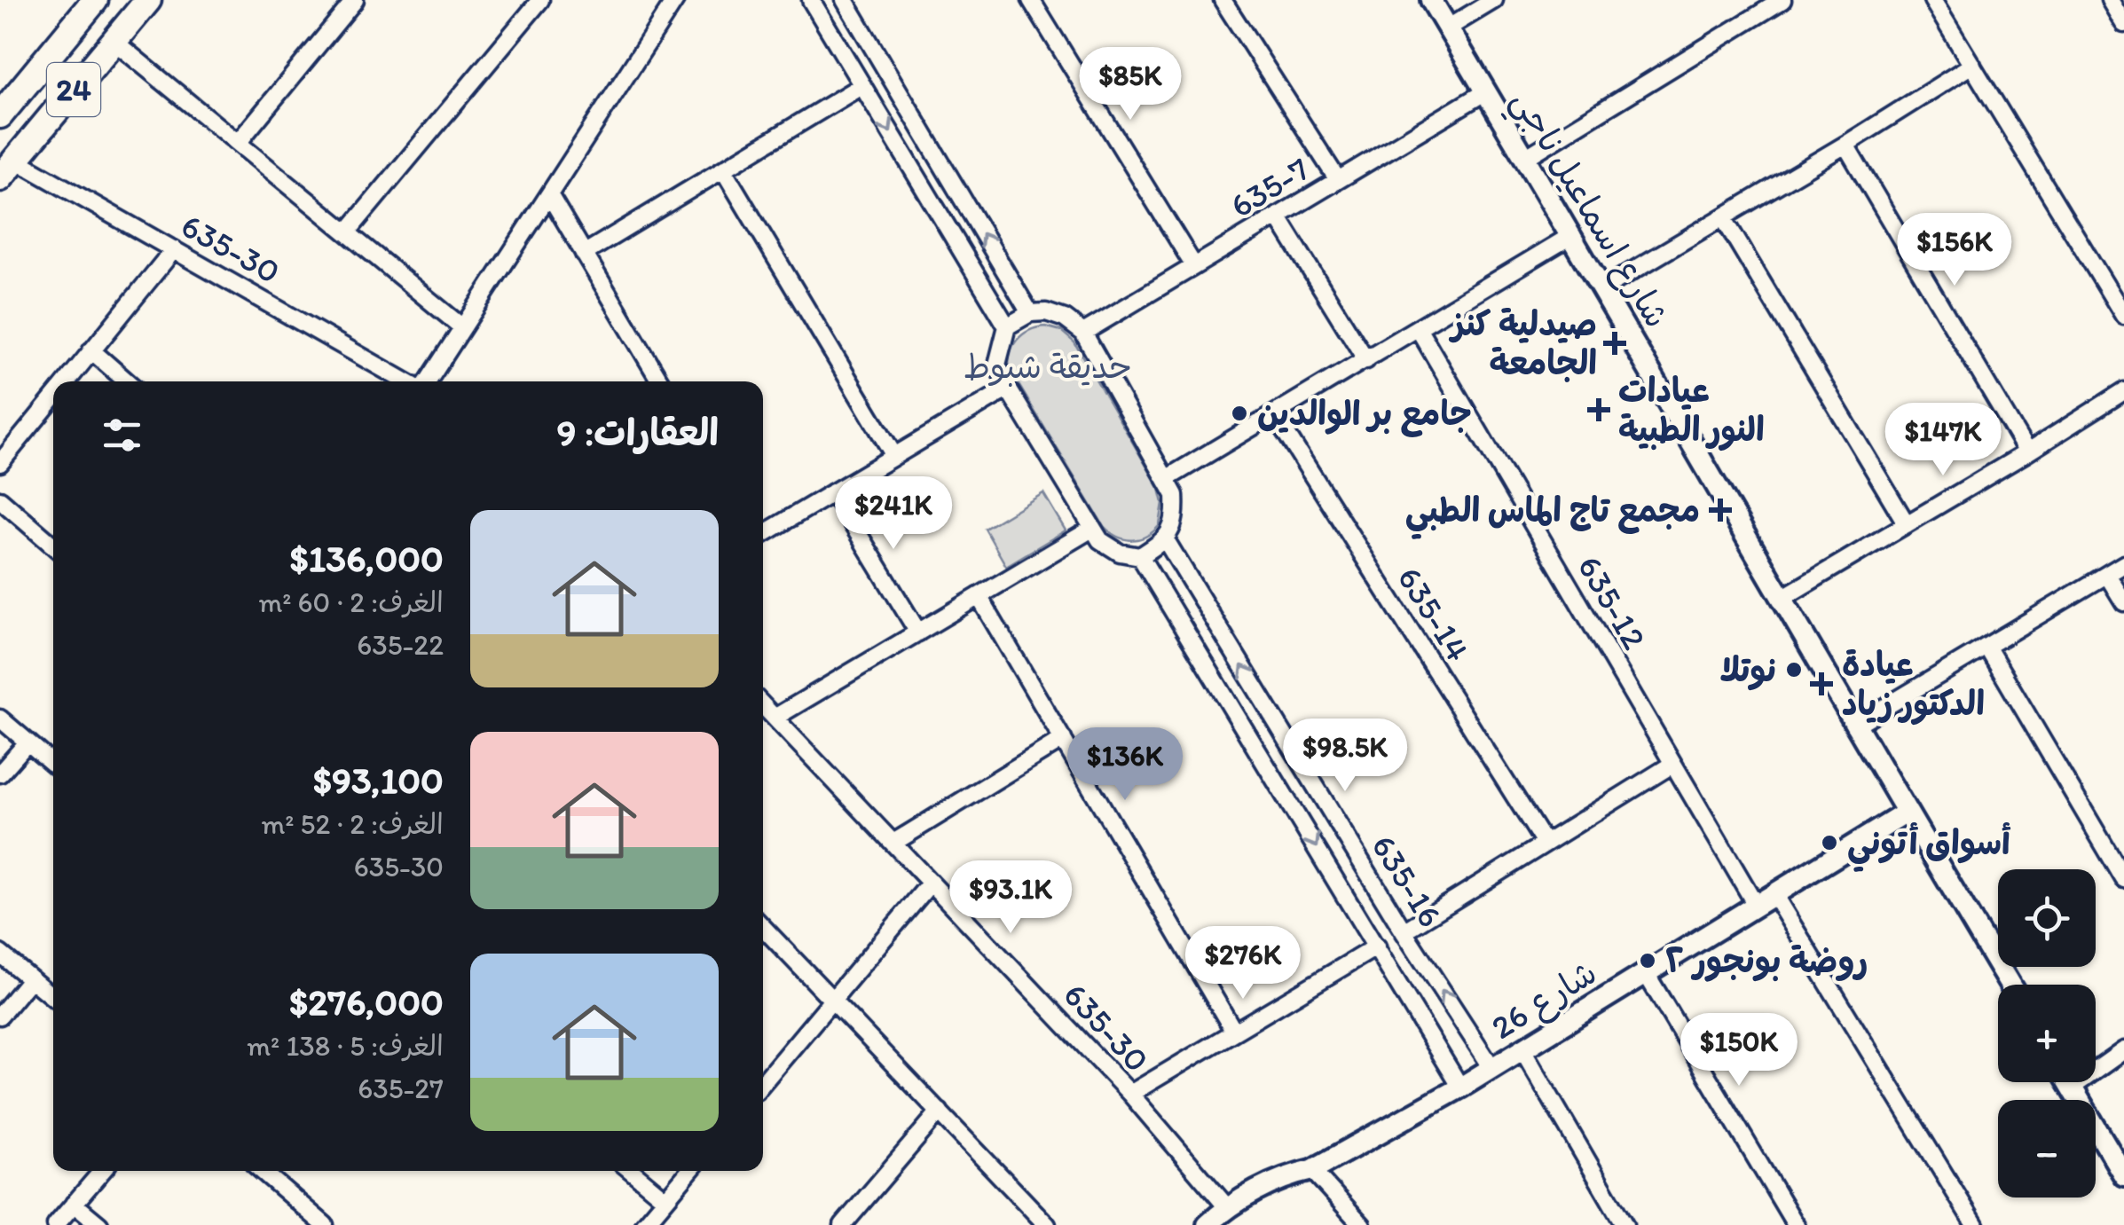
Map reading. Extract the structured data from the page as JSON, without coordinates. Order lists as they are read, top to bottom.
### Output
{
  "streets": {
    "main road": ["24"],
    "street": [
      "635-7",
      "شارع اسماعيل ناجي",
      "635-30",
      "635-12",
      "635-14",
      "635-16",
      "شارع 26"
    ]
  },
  "crossings": [
    ["24", "635-30"],
    ["635-7", "شارع اسماعيل ناجي"],
    ["شارع اسماعيل ناجي", "شارع 26"],
    ["635-30", "شارع 26"],
    ["635-12", "شارع 26"],
    ["635-16", "شارع 26"]
  ],
  "parks": ["حديقة شبوط"],
  "places": {
    "health": [
      "صيدلية كنز الجامعة",
      "عيادات النور الطبية",
      "مجمع تاج الماس الطبي",
      "عيادة الدكتور زياد"
    ],
    "other": [
      "جامع بر الوالدين",
      "نوتلا",
      "أسواق أتوني",
      "روضة بونجور ٢"
    ]
  },
  "page": {
    "price": [
      "$85K",
      "$156K",
      "$147K",
      "$241K",
      "$98.5K",
      "$136K",
      "$93.1K",
      "$276K",
      "$150K"
    ],
    "heading": "العقارات: 9",
    "list": [
      {
        "name": "$136,000",
        "note": "الغرف: 2 · 60 m² · 635-22"
      },
      {
        "name": "$93,100",
        "note": "الغرف: 2 · 52 m² · 635-30"
      },
      {
        "name": "$276,000",
        "note": "الغرف: 5 · 138 m² · 635-27"
      }
    ],
    "map_buttons": ["+", "−"]
  }
}
